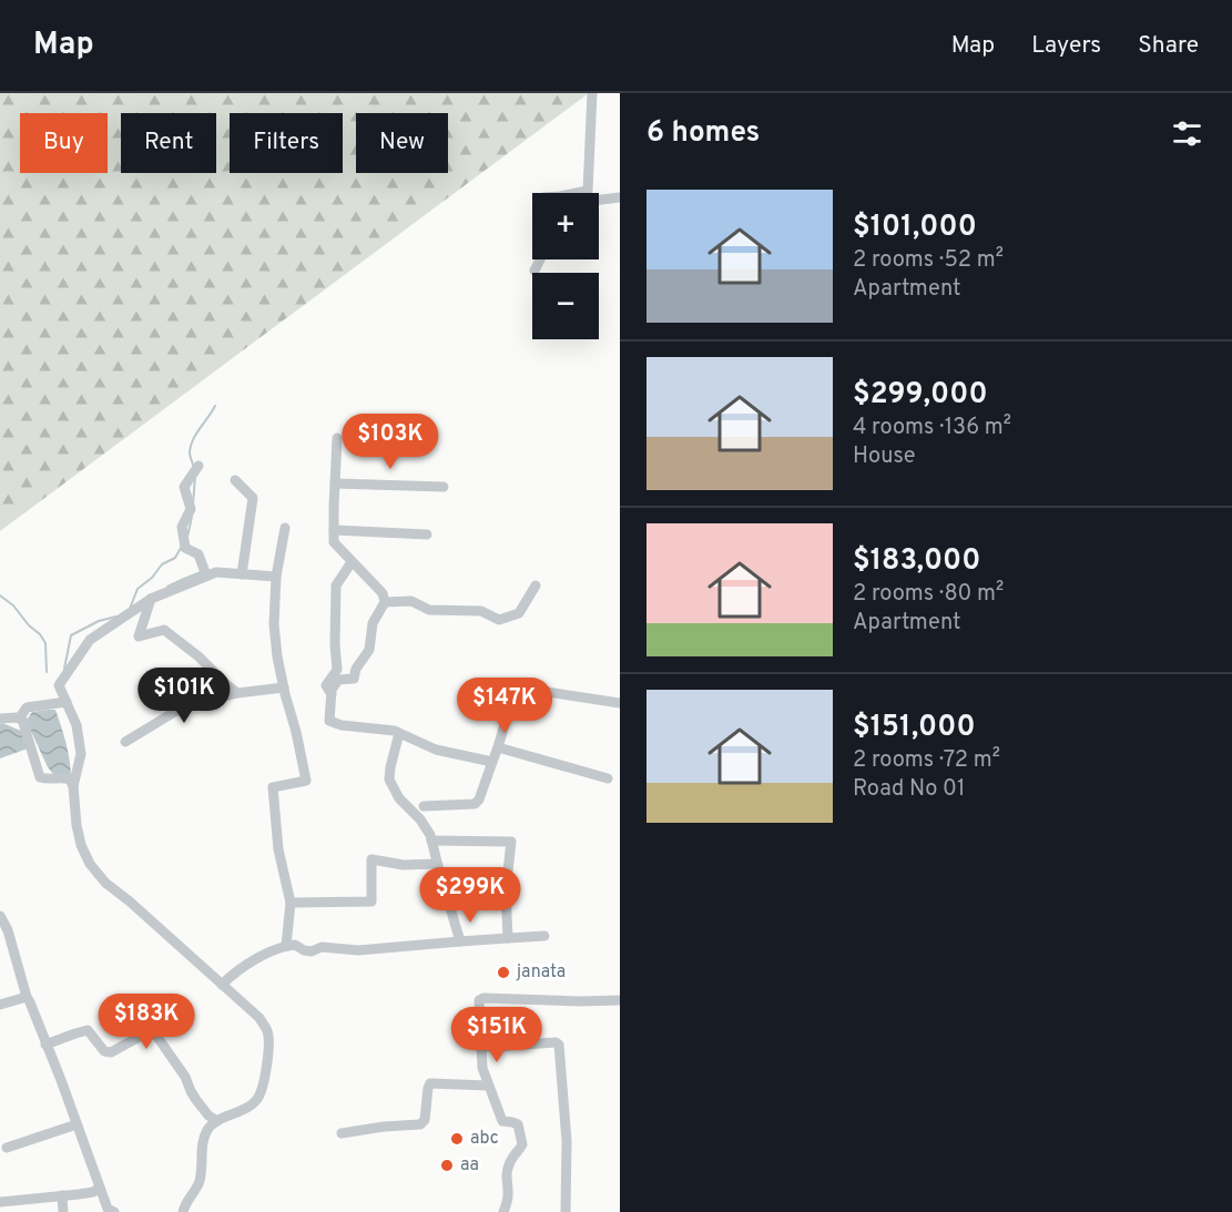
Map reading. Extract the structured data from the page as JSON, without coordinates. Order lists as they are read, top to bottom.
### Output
{
  "places": ["janata", "abc", "aa"],
  "page": {
    "header": "Map",
    "nav": ["Map", "Layers", "Share"],
    "heading": "6 homes",
    "chip": [
      "Buy",
      "Rent",
      "Filters",
      "New"
    ],
    "list": [
      {
        "name": "$101,000",
        "note": "2 rooms · 52 m² · Apartment"
      },
      {
        "name": "$299,000",
        "note": "4 rooms · 136 m² · House"
      },
      {
        "name": "$183,000",
        "note": "2 rooms · 80 m² · Apartment"
      },
      {
        "name": "$151,000",
        "note": "2 rooms · 72 m² · Road No 01"
      }
    ],
    "map_buttons": ["+", "−"],
    "price": [
      "$103K",
      "$101K",
      "$147K",
      "$299K",
      "$183K",
      "$151K"
    ]
  }
}
